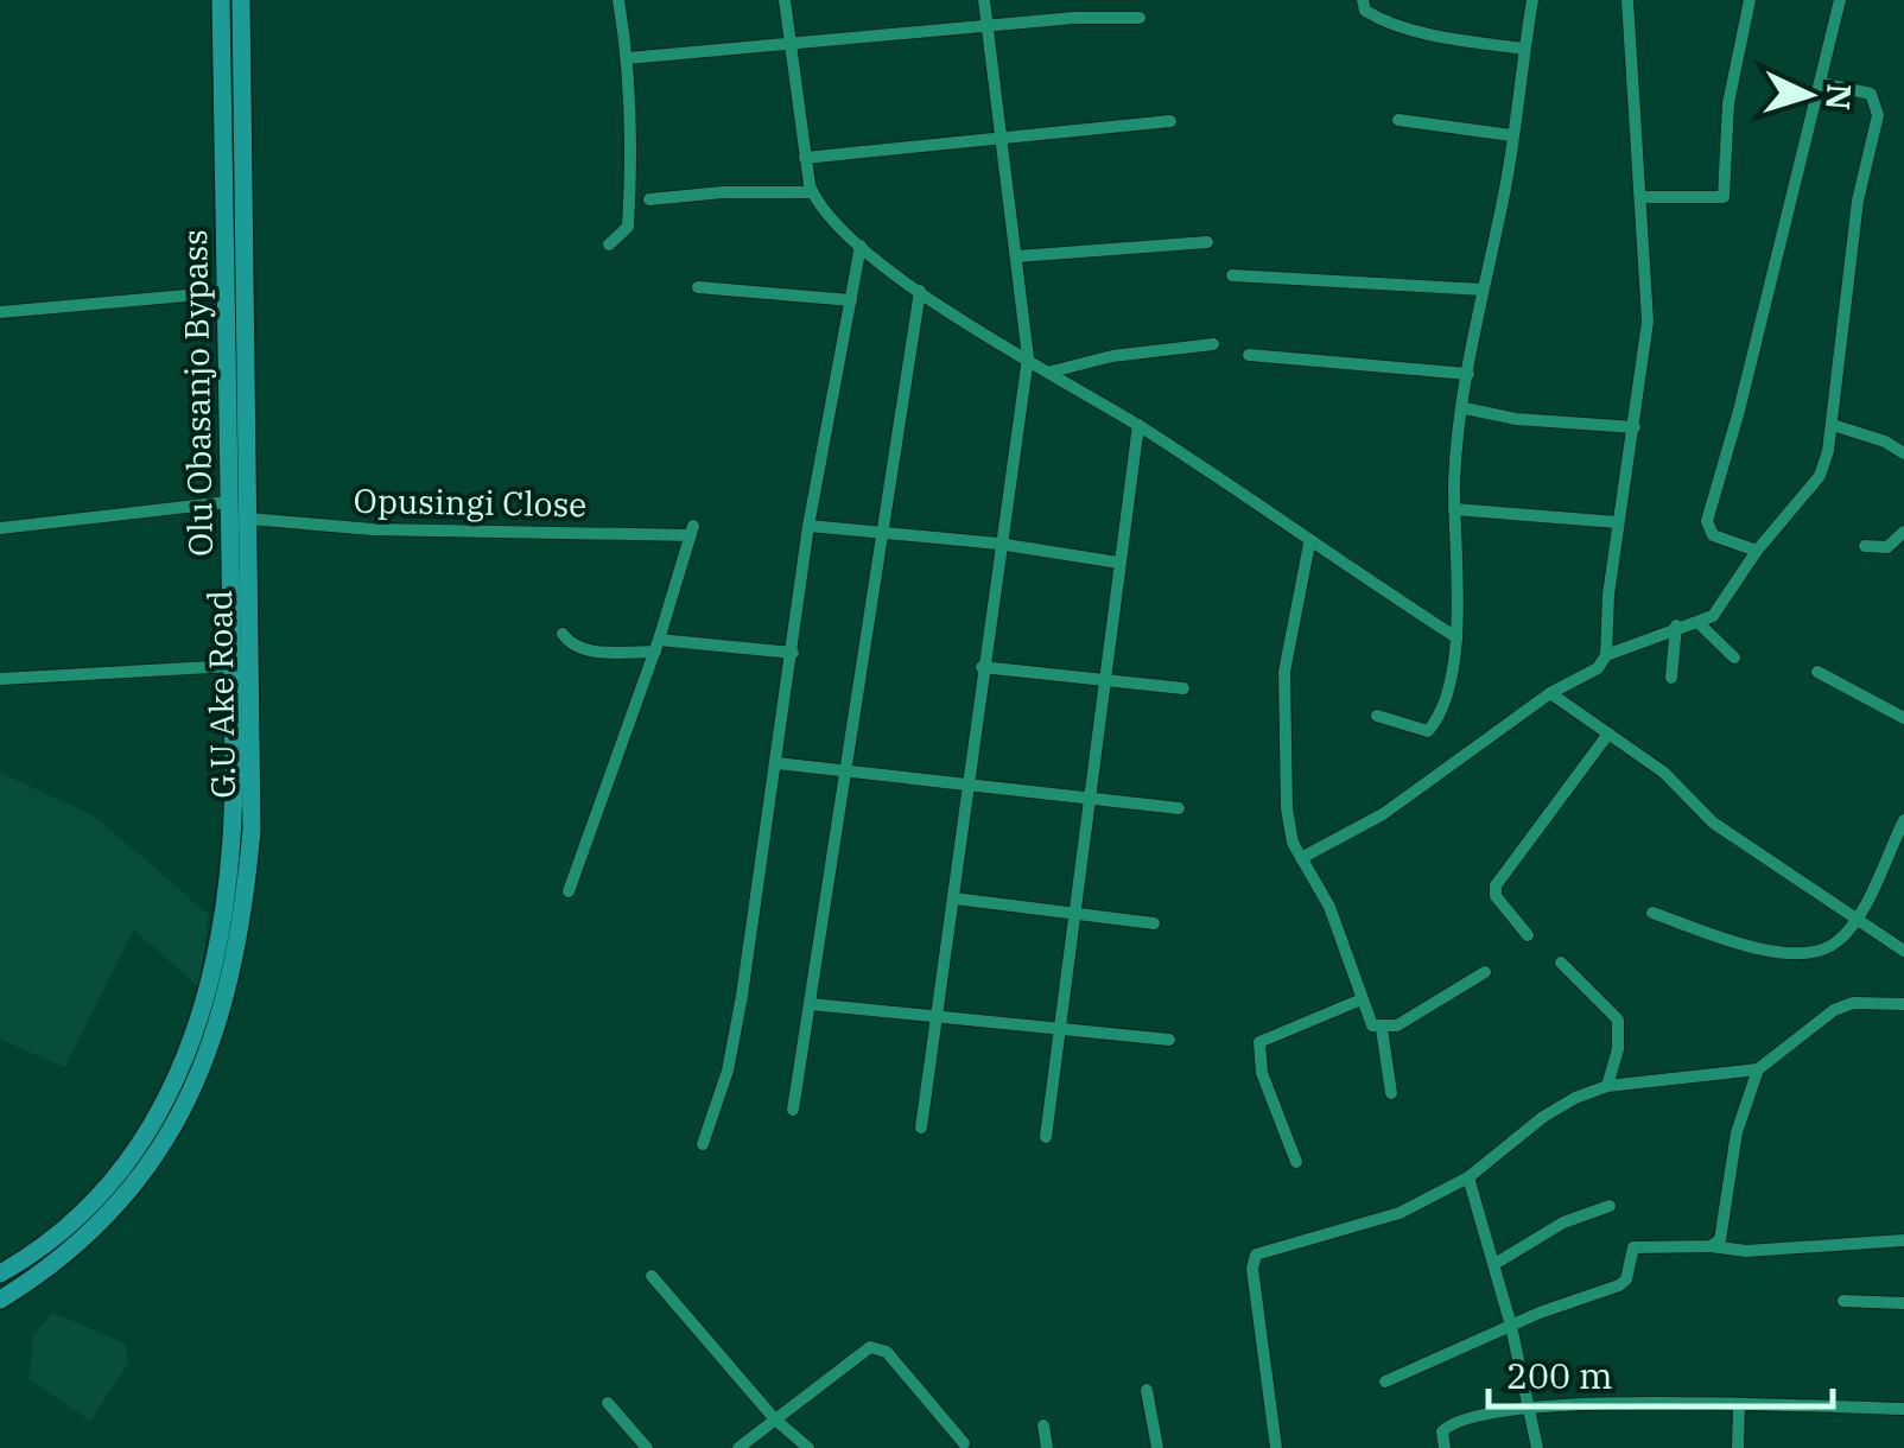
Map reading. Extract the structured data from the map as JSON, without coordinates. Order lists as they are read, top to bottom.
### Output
{
  "streets": {
    "main road": ["Olu Obasanjo Bypass", "G.U Ake Road"],
    "street": ["Opusingi Close"]
  },
  "crossings": [
    ["Opusingi Close", "G.U Ake Road"]
  ],
  "scale_bar": "200 m",
  "north": "right"
}
